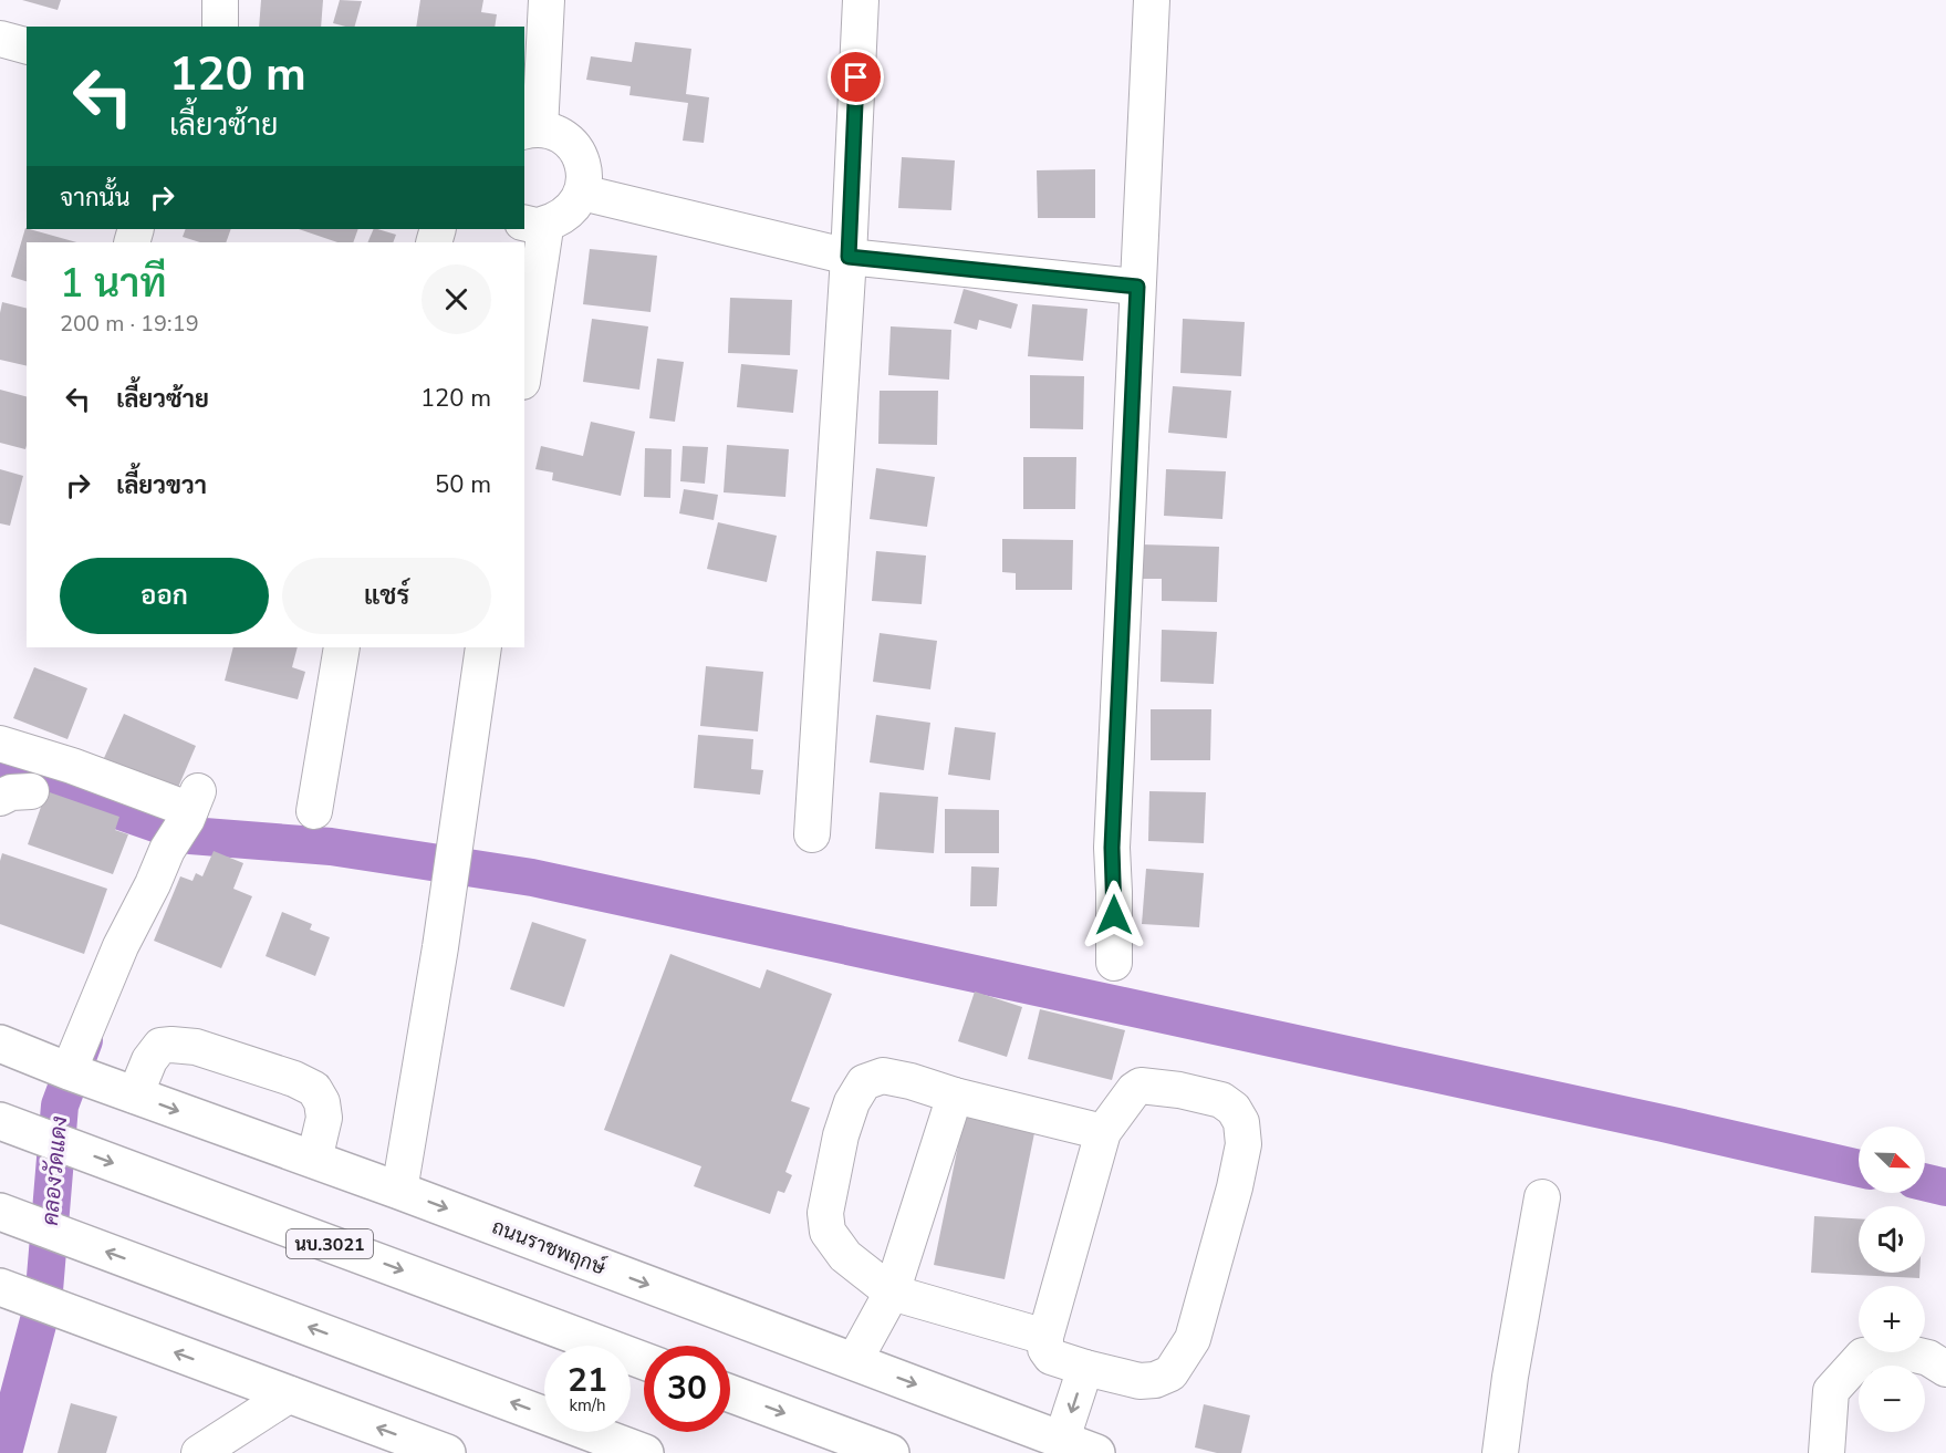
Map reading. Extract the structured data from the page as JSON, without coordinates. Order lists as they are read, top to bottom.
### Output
{
  "streets": {
    "main road": ["นบ.3021", "ถนนราชพฤกษ์"]
  },
  "water": ["คลองวัดแดง"],
  "north": "bottom right",
  "page": {
    "turn": ["120 m", "เลี้ยวซ้าย"],
    "then": "จากนั้น",
    "heading": ["1 นาที", "200 m · 19:19"],
    "list": [
      {
        "name": "เลี้ยวซ้าย",
        "value": "120 m"
      },
      {
        "name": "เลี้ยวขวา",
        "value": "50 m"
      }
    ],
    "buttons": ["ออก", "แชร์"],
    "map_buttons": ["+", "−"],
    "speed": "21 km/h",
    "limit": "30"
  }
}
